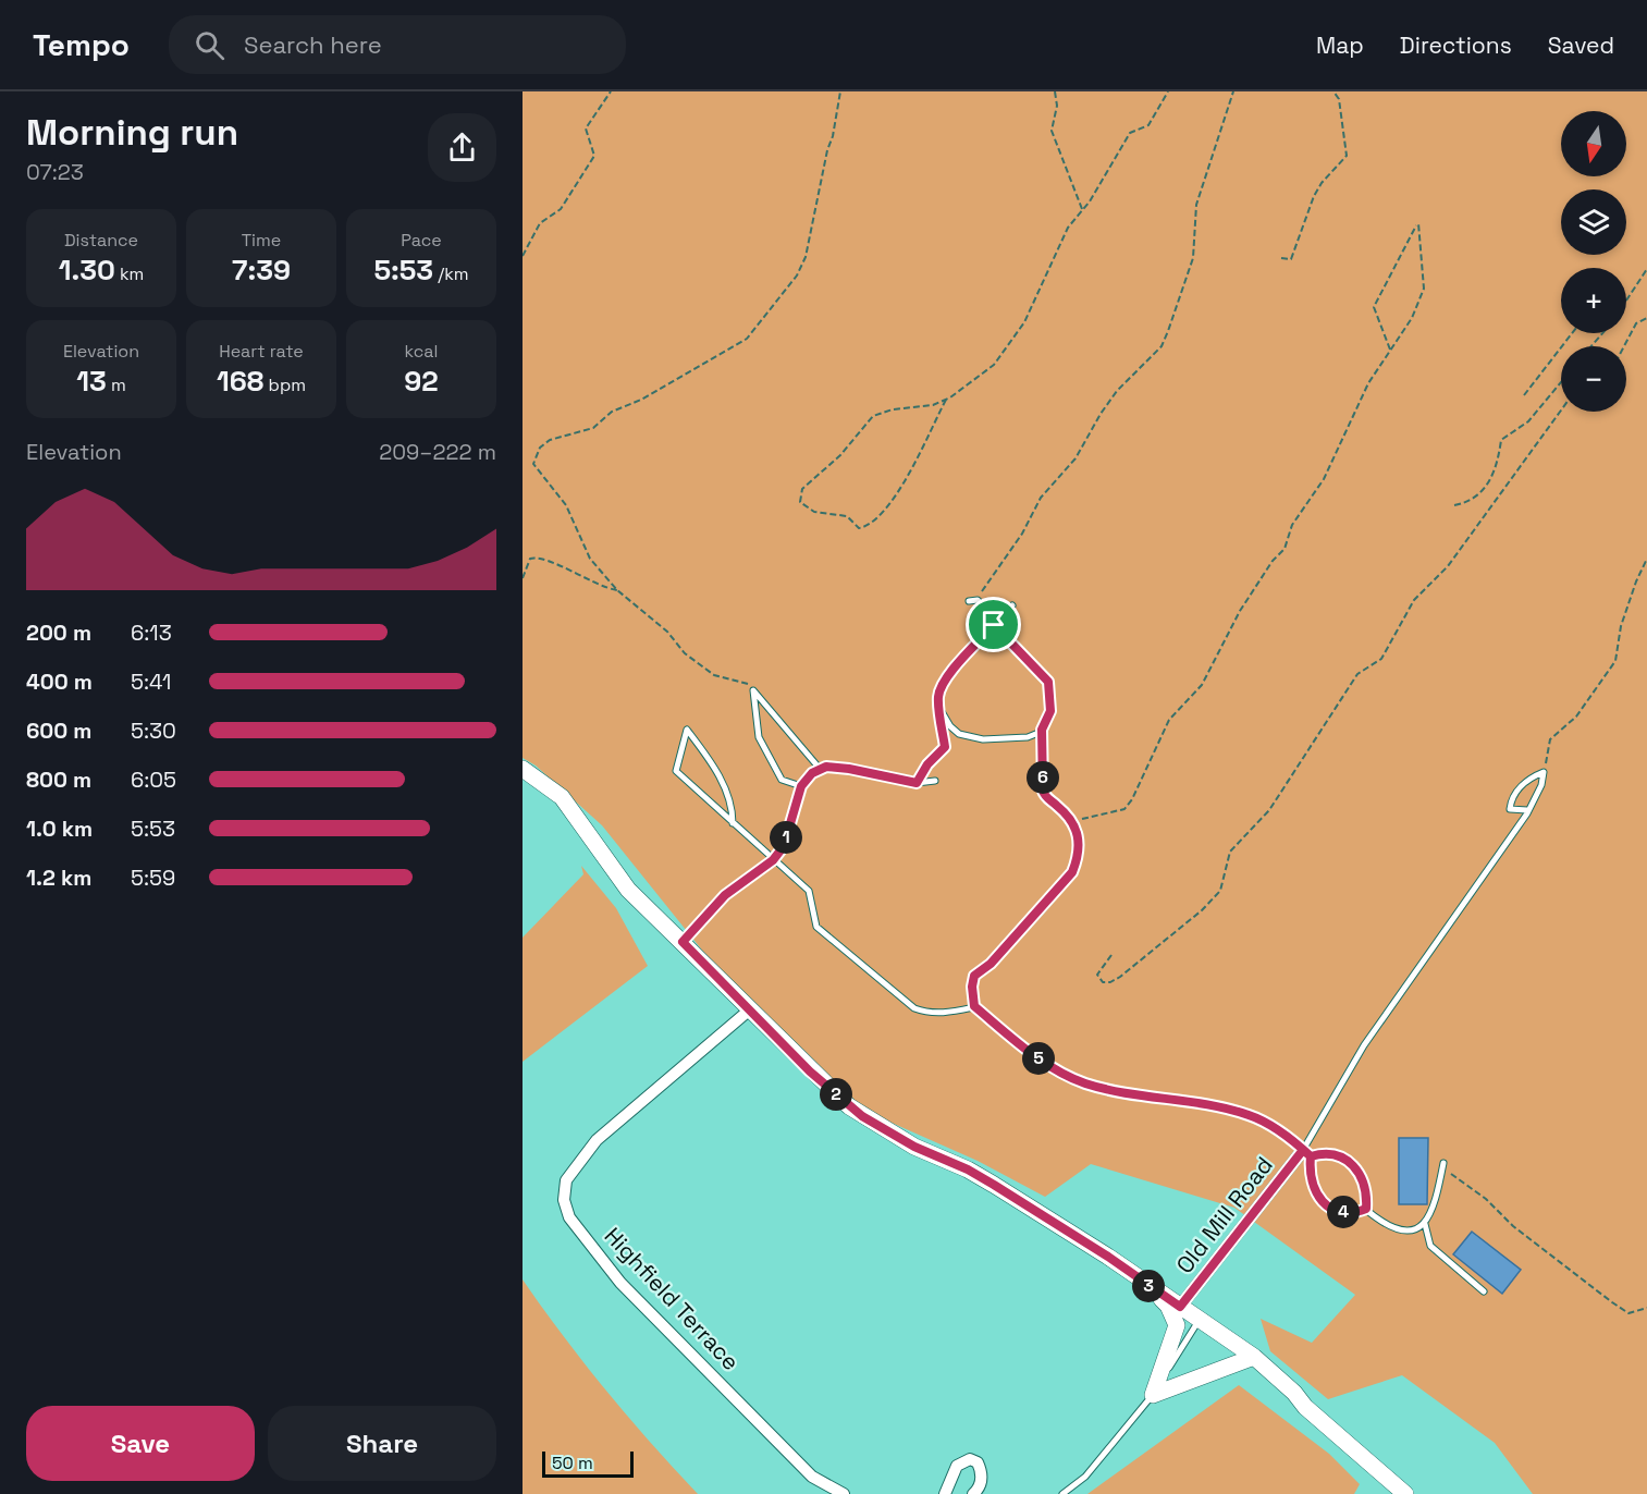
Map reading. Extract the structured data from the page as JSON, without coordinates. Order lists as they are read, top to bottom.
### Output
{
  "streets": {
    "street": ["Old Mill Road", "Highfield Terrace"]
  },
  "scale_bar": "50 m",
  "north": "bottom",
  "page": {
    "header": "Tempo",
    "search": "Search here",
    "nav": ["Map", "Directions", "Saved"],
    "heading": ["Morning run", "07:23"],
    "map_buttons": ["+", "−"],
    "stats": [
      ["Distance", "1.30 km"],
      ["Time", "7:39"],
      ["Pace", "5:53 /km"],
      ["Elevation", "13 m"],
      ["Heart rate", "168 bpm"],
      ["kcal", "92"]
    ],
    "chart": ["Elevation", "209–222 m"],
    "list": [
      {
        "name": "200 m",
        "note": "6:13"
      },
      {
        "name": "400 m",
        "note": "5:41"
      },
      {
        "name": "600 m",
        "note": "5:30"
      },
      {
        "name": "800 m",
        "note": "6:05"
      },
      {
        "name": "1.0 km",
        "note": "5:53"
      },
      {
        "name": "1.2 km",
        "note": "5:59"
      }
    ],
    "pins": [
      "6",
      "1",
      "5",
      "2",
      "4",
      "3"
    ],
    "buttons": ["Save", "Share"],
    "scale": "50 m"
  }
}
